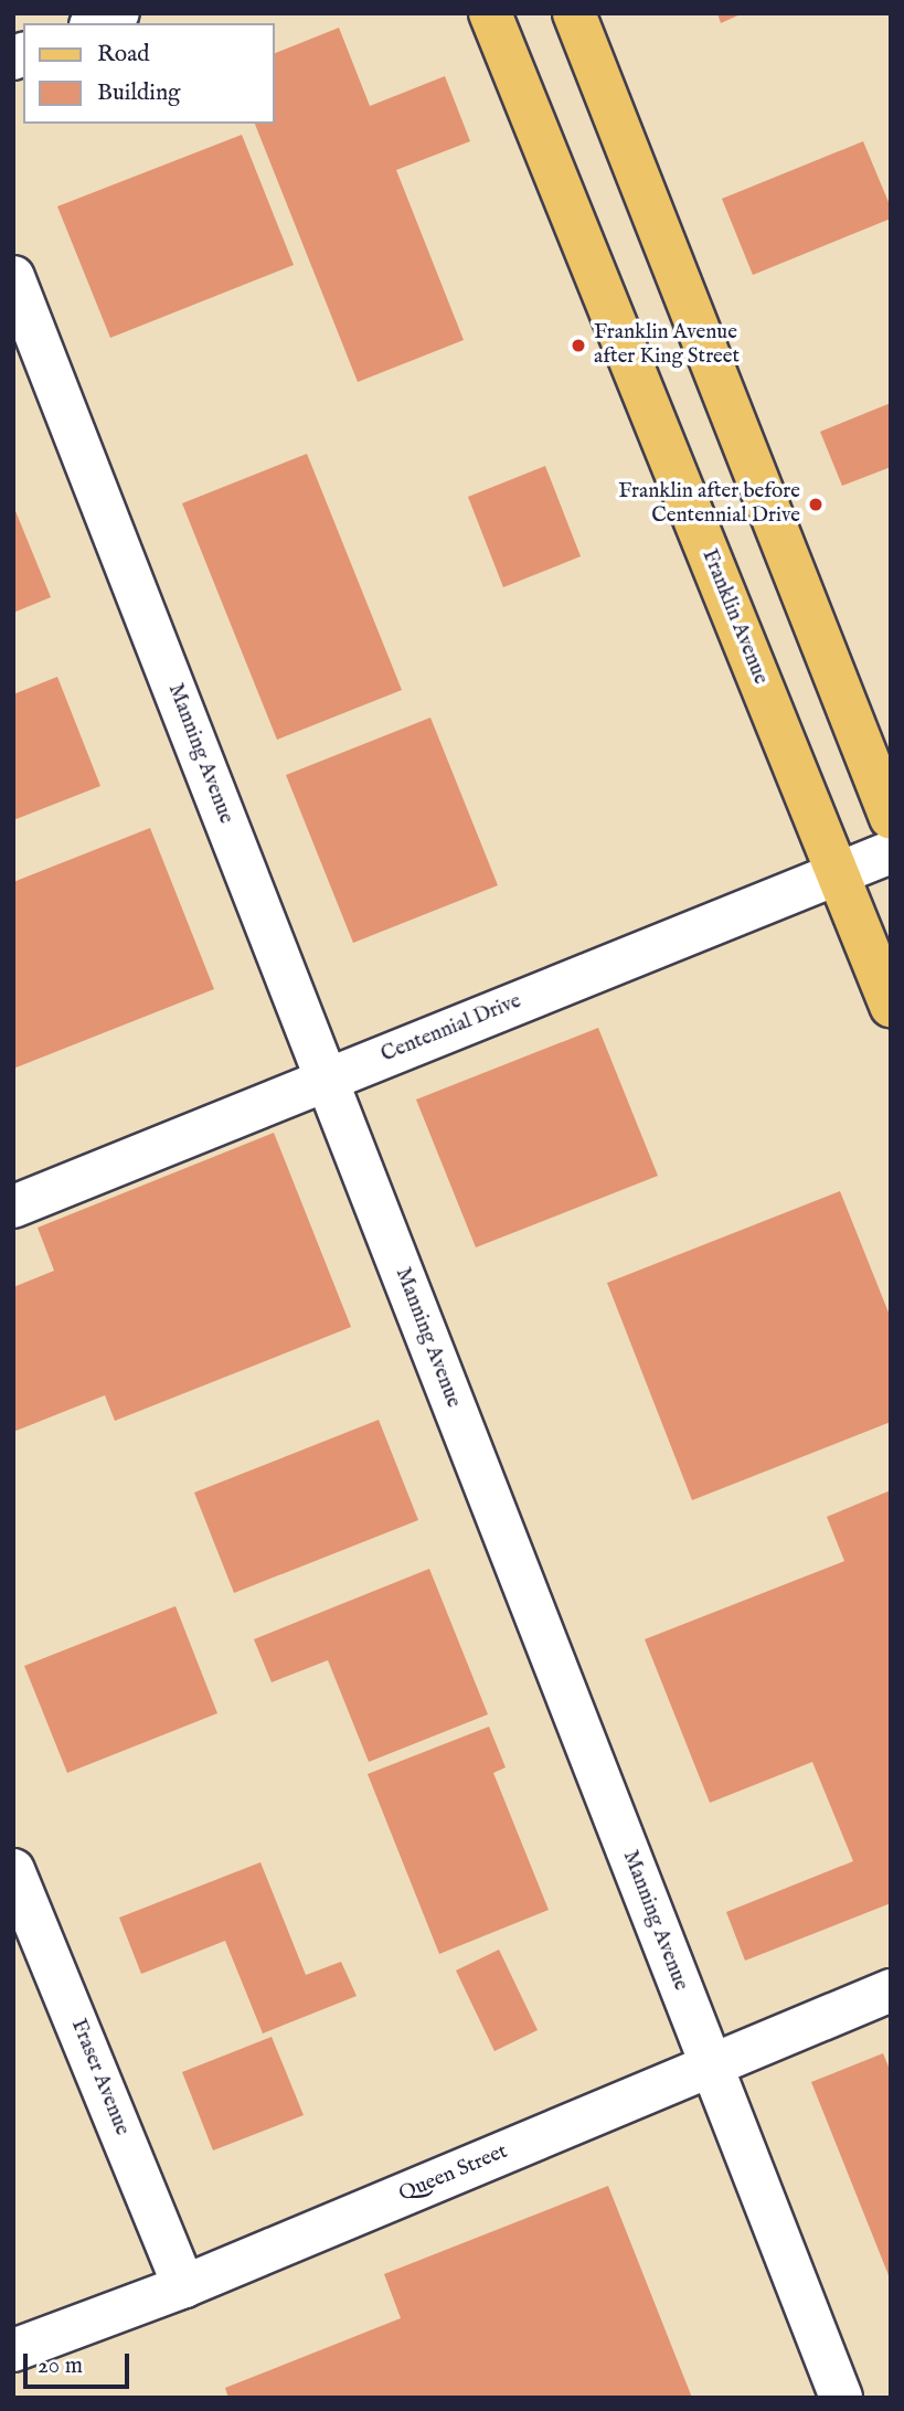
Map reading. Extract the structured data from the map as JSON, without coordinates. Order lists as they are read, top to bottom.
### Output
{
  "streets": {
    "main road": ["Franklin Avenue"],
    "street": [
      "Manning Avenue",
      "Centennial Drive",
      "Fraser Avenue",
      "Queen Street"
    ]
  },
  "crossings": [
    ["Franklin Avenue", "Centennial Drive"],
    ["Manning Avenue", "Centennial Drive"],
    ["Manning Avenue", "Queen Street"],
    ["Fraser Avenue", "Queen Street"]
  ],
  "places": ["Franklin Avenue after King Street", "Franklin after before Centennial Drive"],
  "legend": ["Road", "Building"],
  "scale_bar": "20 m"
}
